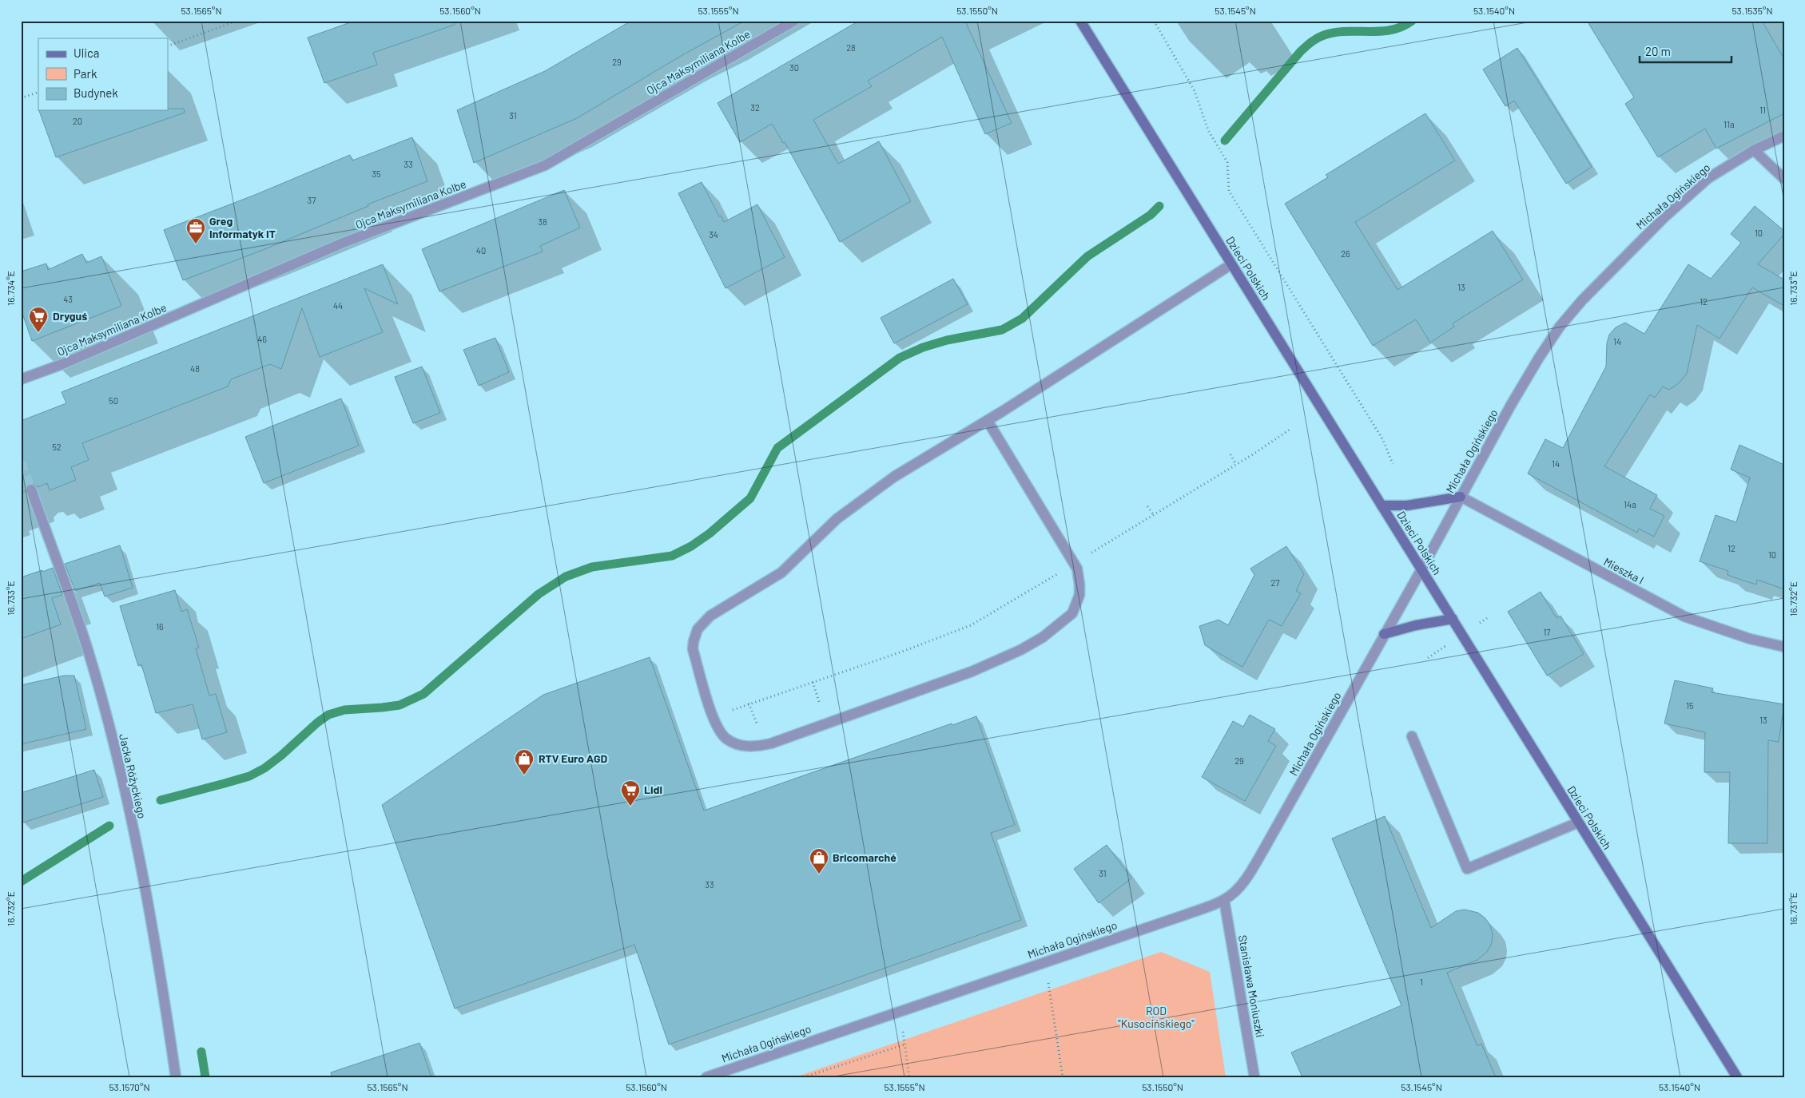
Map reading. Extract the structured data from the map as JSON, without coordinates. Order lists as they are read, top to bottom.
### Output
{
  "streets": {
    "street": [
      "Ojca Maksymiliana Kolbe",
      "Michała Ogińskiego",
      "Dzieci Polskich",
      "Mieszka I",
      "Jacka Różyckiego",
      "Stanisława Moniuszki"
    ]
  },
  "crossings": [
    ["Michała Ogińskiego", "Dzieci Polskich"],
    ["Michała Ogińskiego", "Mieszka I"],
    ["Michała Ogińskiego", "Stanisława Moniuszki"]
  ],
  "parks": ["ROD \"Kusocińskiego\""],
  "places": {
    "office": ["Greg Informatyk IT"],
    "supermarket": ["Dryguś", "Lidl"],
    "shop": ["RTV Euro AGD", "Bricomarché"]
  },
  "house_numbers": [
    "28",
    "29",
    "30",
    "32",
    "11",
    "31",
    "20",
    "11a",
    "33",
    "35",
    "37",
    "38",
    "10",
    "34",
    "40",
    "26",
    "13",
    "43",
    "12",
    "44",
    "46",
    "14",
    "48",
    "50",
    "52",
    "14",
    "14a",
    "12",
    "10",
    "27",
    "16",
    "17",
    "15",
    "13",
    "29",
    "31",
    "33",
    "1"
  ],
  "legend": ["Ulica", "Park", "Budynek"],
  "scale_bar": "20 m",
  "coordinates": [
    "53.1565°N",
    "53.1560°N",
    "53.1555°N",
    "53.1550°N",
    "53.1545°N",
    "53.1540°N",
    "53.1535°N",
    "16.734°E",
    "16.733°E",
    "16.732°E",
    "16.731°E",
    "53.1570°N"
  ]
}
